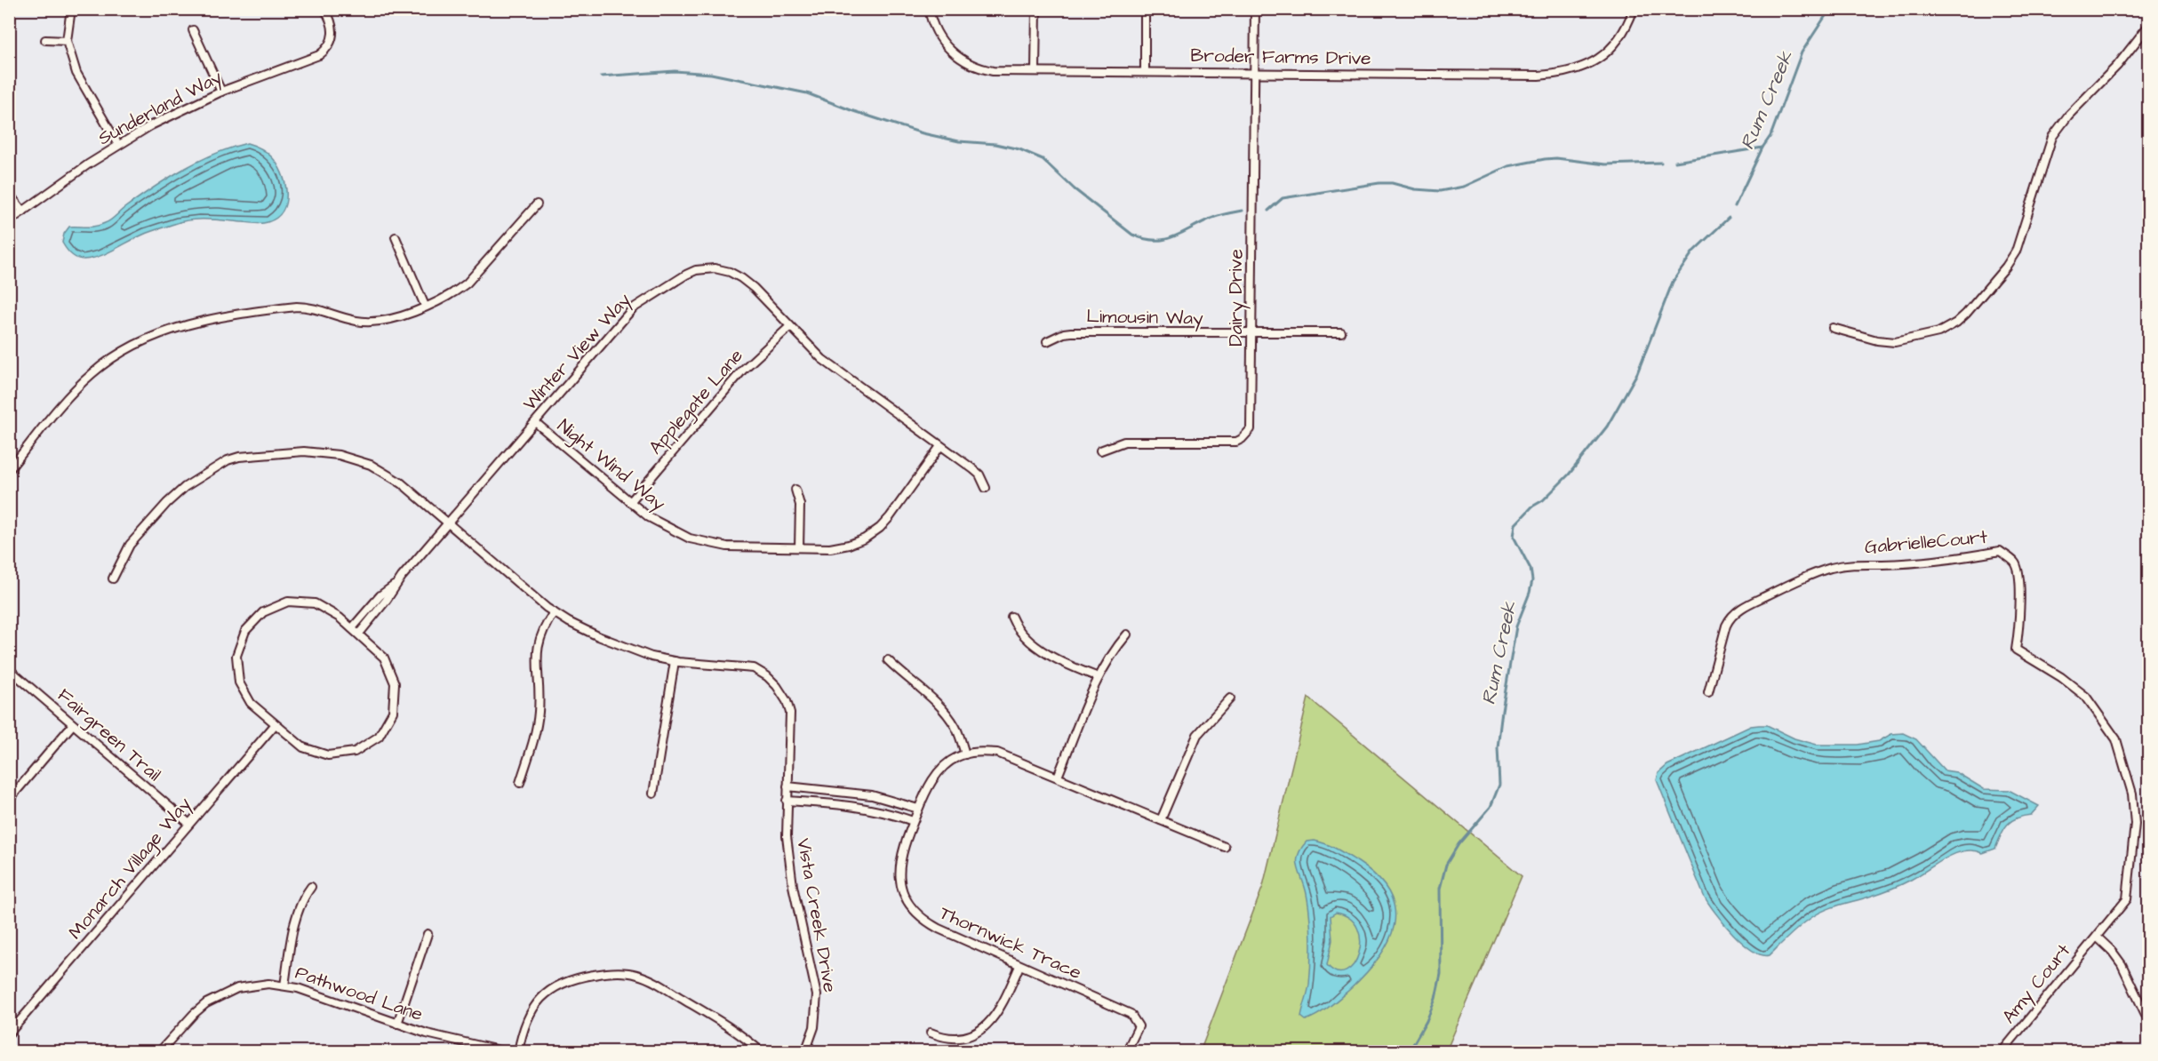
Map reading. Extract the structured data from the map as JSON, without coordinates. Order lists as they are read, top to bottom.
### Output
{
  "streets": {
    "street": [
      "Broder Farms Drive",
      "Sunderland Way",
      "Dairy Drive",
      "Limousin Way",
      "Winter View Way",
      "Applegate Lane",
      "Night Wind Way",
      "GabrielleCourt",
      "Fairgreen Trail",
      "Monarch Village Way",
      "Vista Creek Drive",
      "Thornwick Trace",
      "Amy Court",
      "Pathwood Lane"
    ]
  },
  "crossings": [
    ["Broder Farms Drive", "Dairy Drive"],
    ["Dairy Drive", "Limousin Way"],
    ["Winter View Way", "Applegate Lane"],
    ["Winter View Way", "Night Wind Way"],
    ["Winter View Way", "Monarch Village Way"],
    ["Winter View Way", "Vista Creek Drive"],
    ["Applegate Lane", "Night Wind Way"],
    ["GabrielleCourt", "Amy Court"],
    ["Fairgreen Trail", "Monarch Village Way"]
  ],
  "water": ["Rum Creek"]
}
